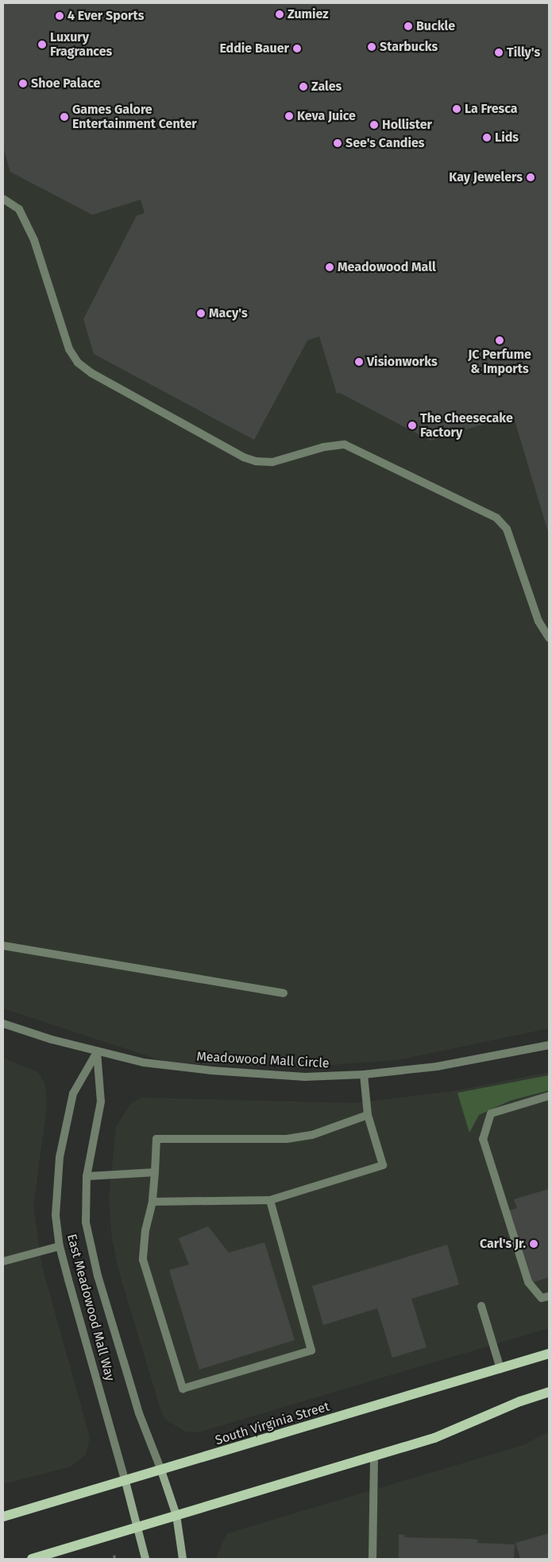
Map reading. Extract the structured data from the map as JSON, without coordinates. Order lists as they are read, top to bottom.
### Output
{
  "streets": {
    "main road": ["East Meadowood Mall Way", "South Virginia Street"],
    "street": ["Meadowood Mall Circle"]
  },
  "crossings": [
    ["Meadowood Mall Circle", "East Meadowood Mall Way"],
    ["East Meadowood Mall Way", "South Virginia Street"]
  ],
  "places": [
    "Zumiez",
    "4 Ever Sports",
    "Buckle",
    "Luxury Fragrances",
    "Starbucks",
    "Eddie Bauer",
    "Tilly's",
    "Shoe Palace",
    "Zales",
    "La Fresca",
    "Keva Juice",
    "Games Galore Entertainment Center",
    "Hollister",
    "Lids",
    "See's Candies",
    "Kay Jewelers",
    "Meadowood Mall",
    "Macy's",
    "JC Perfume & Imports",
    "Visionworks",
    "The Cheesecake Factory",
    "Carl's Jr."
  ]
}
